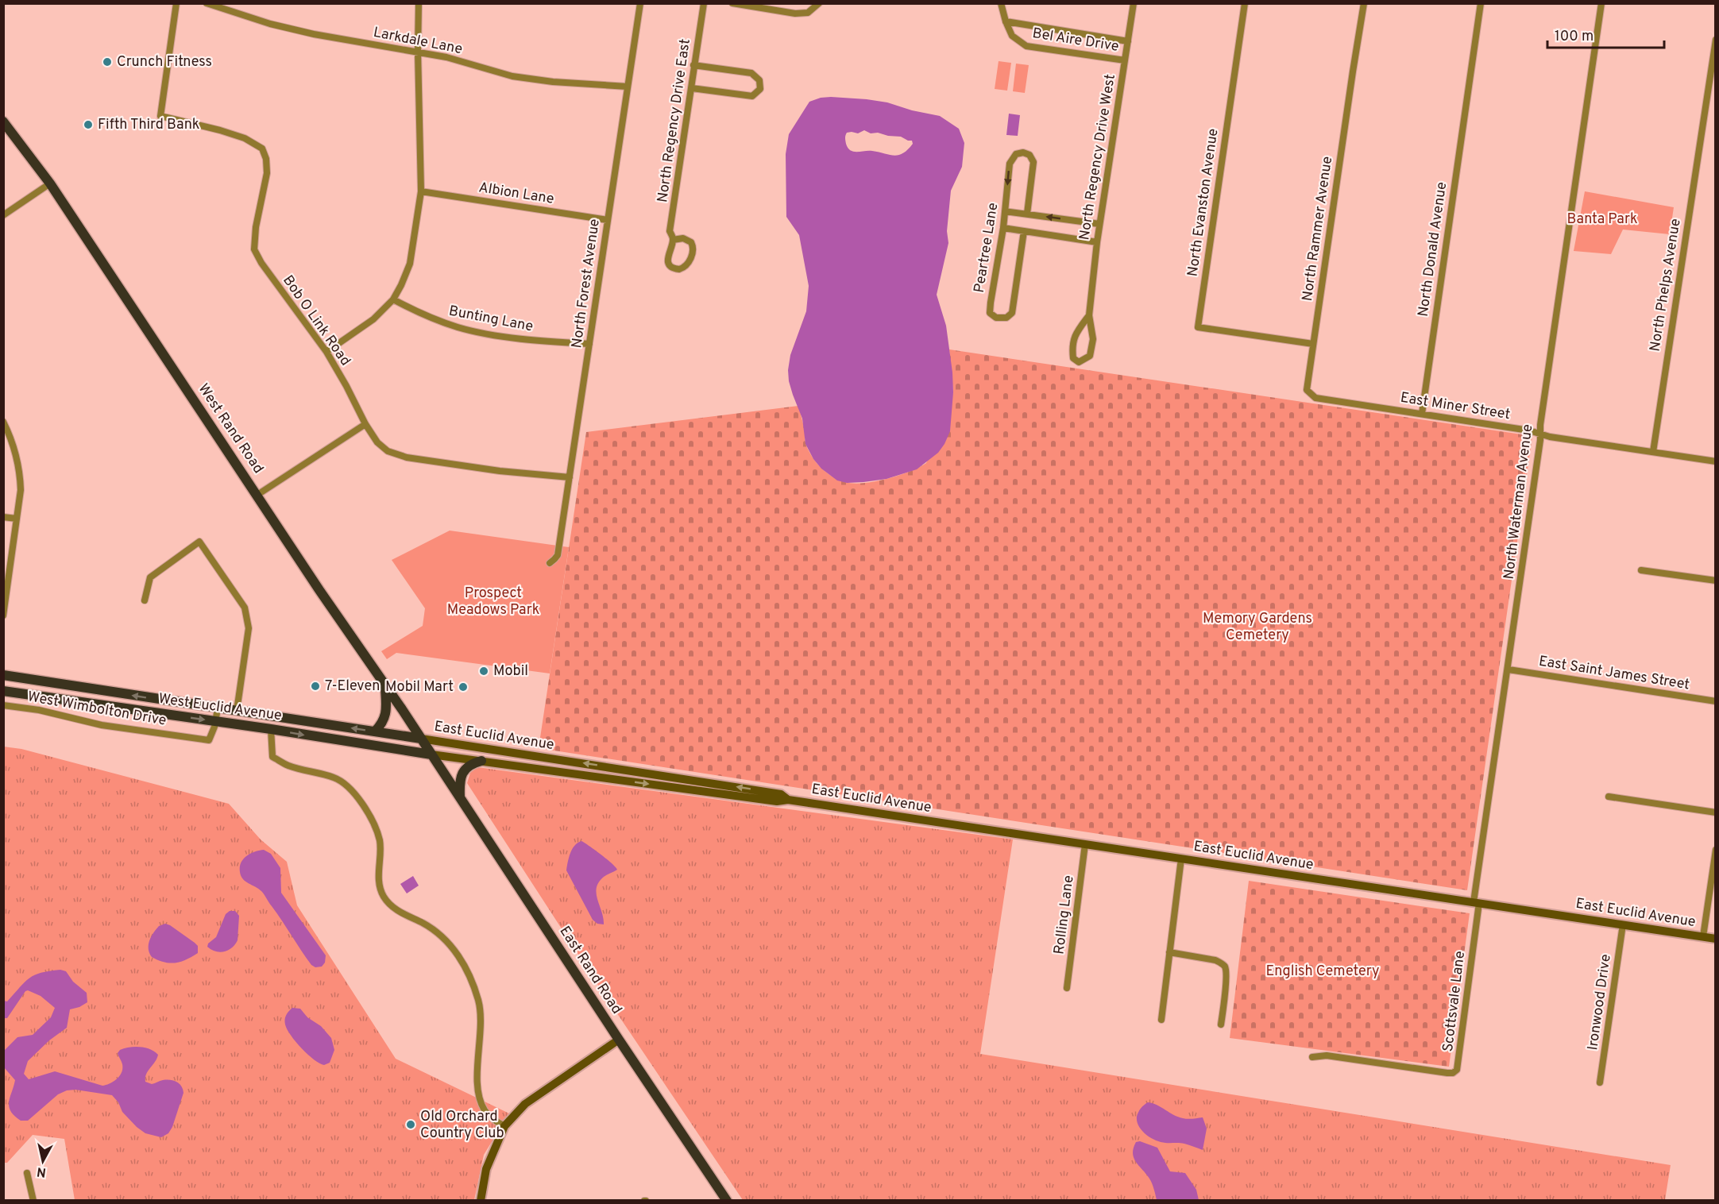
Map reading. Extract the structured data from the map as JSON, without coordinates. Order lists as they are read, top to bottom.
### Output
{
  "streets": {
    "main road": [
      "West Rand Road",
      "West Euclid Avenue",
      "East Euclid Avenue",
      "East Rand Road"
    ],
    "street": [
      "Bel Aire Drive",
      "Larkdale Lane",
      "North Regency Drive East",
      "North Regency Drive West",
      "Albion Lane",
      "North Evanston Avenue",
      "North Rammer Avenue",
      "Peartree Lane",
      "North Donald Avenue",
      "North Forest Avenue",
      "North Phelps Avenue",
      "Bunting Lane",
      "Bob O Link Road",
      "East Miner Street",
      "North Waterman Avenue",
      "East Saint James Street",
      "West Wimbolton Drive",
      "Rolling Lane",
      "Scottsvale Lane",
      "Ironwood Drive"
    ]
  },
  "crossings": [
    ["Bel Aire Drive", "North Regency Drive West"],
    ["Larkdale Lane", "North Forest Avenue"],
    ["Albion Lane", "North Forest Avenue"],
    ["North Evanston Avenue", "North Rammer Avenue"],
    ["North Rammer Avenue", "East Miner Street"],
    ["North Donald Avenue", "East Miner Street"],
    ["North Forest Avenue", "Bunting Lane"],
    ["North Forest Avenue", "Bob O Link Road"],
    ["North Phelps Avenue", "East Miner Street"],
    ["East Miner Street", "North Waterman Avenue"],
    ["West Rand Road", "West Euclid Avenue"],
    ["West Rand Road", "East Euclid Avenue"],
    ["West Rand Road", "East Rand Road"],
    ["North Waterman Avenue", "East Saint James Street"],
    ["North Waterman Avenue", "East Euclid Avenue"],
    ["North Waterman Avenue", "Scottsvale Lane"],
    ["West Euclid Avenue", "West Wimbolton Drive"],
    ["West Euclid Avenue", "East Euclid Avenue"],
    ["West Euclid Avenue", "East Rand Road"],
    ["East Euclid Avenue", "Rolling Lane"],
    ["East Euclid Avenue", "East Rand Road"],
    ["East Euclid Avenue", "Scottsvale Lane"],
    ["East Euclid Avenue", "Ironwood Drive"]
  ],
  "parks": [
    "Banta Park",
    "Prospect Meadows Park",
    "Memory Gardens Cemetery",
    "English Cemetery"
  ],
  "places": [
    "Crunch Fitness",
    "Fifth Third Bank",
    "Mobil",
    "7-Eleven",
    "Mobil Mart",
    "Old Orchard Country Club"
  ],
  "scale_bar": "100 m",
  "north": "bottom"
}
